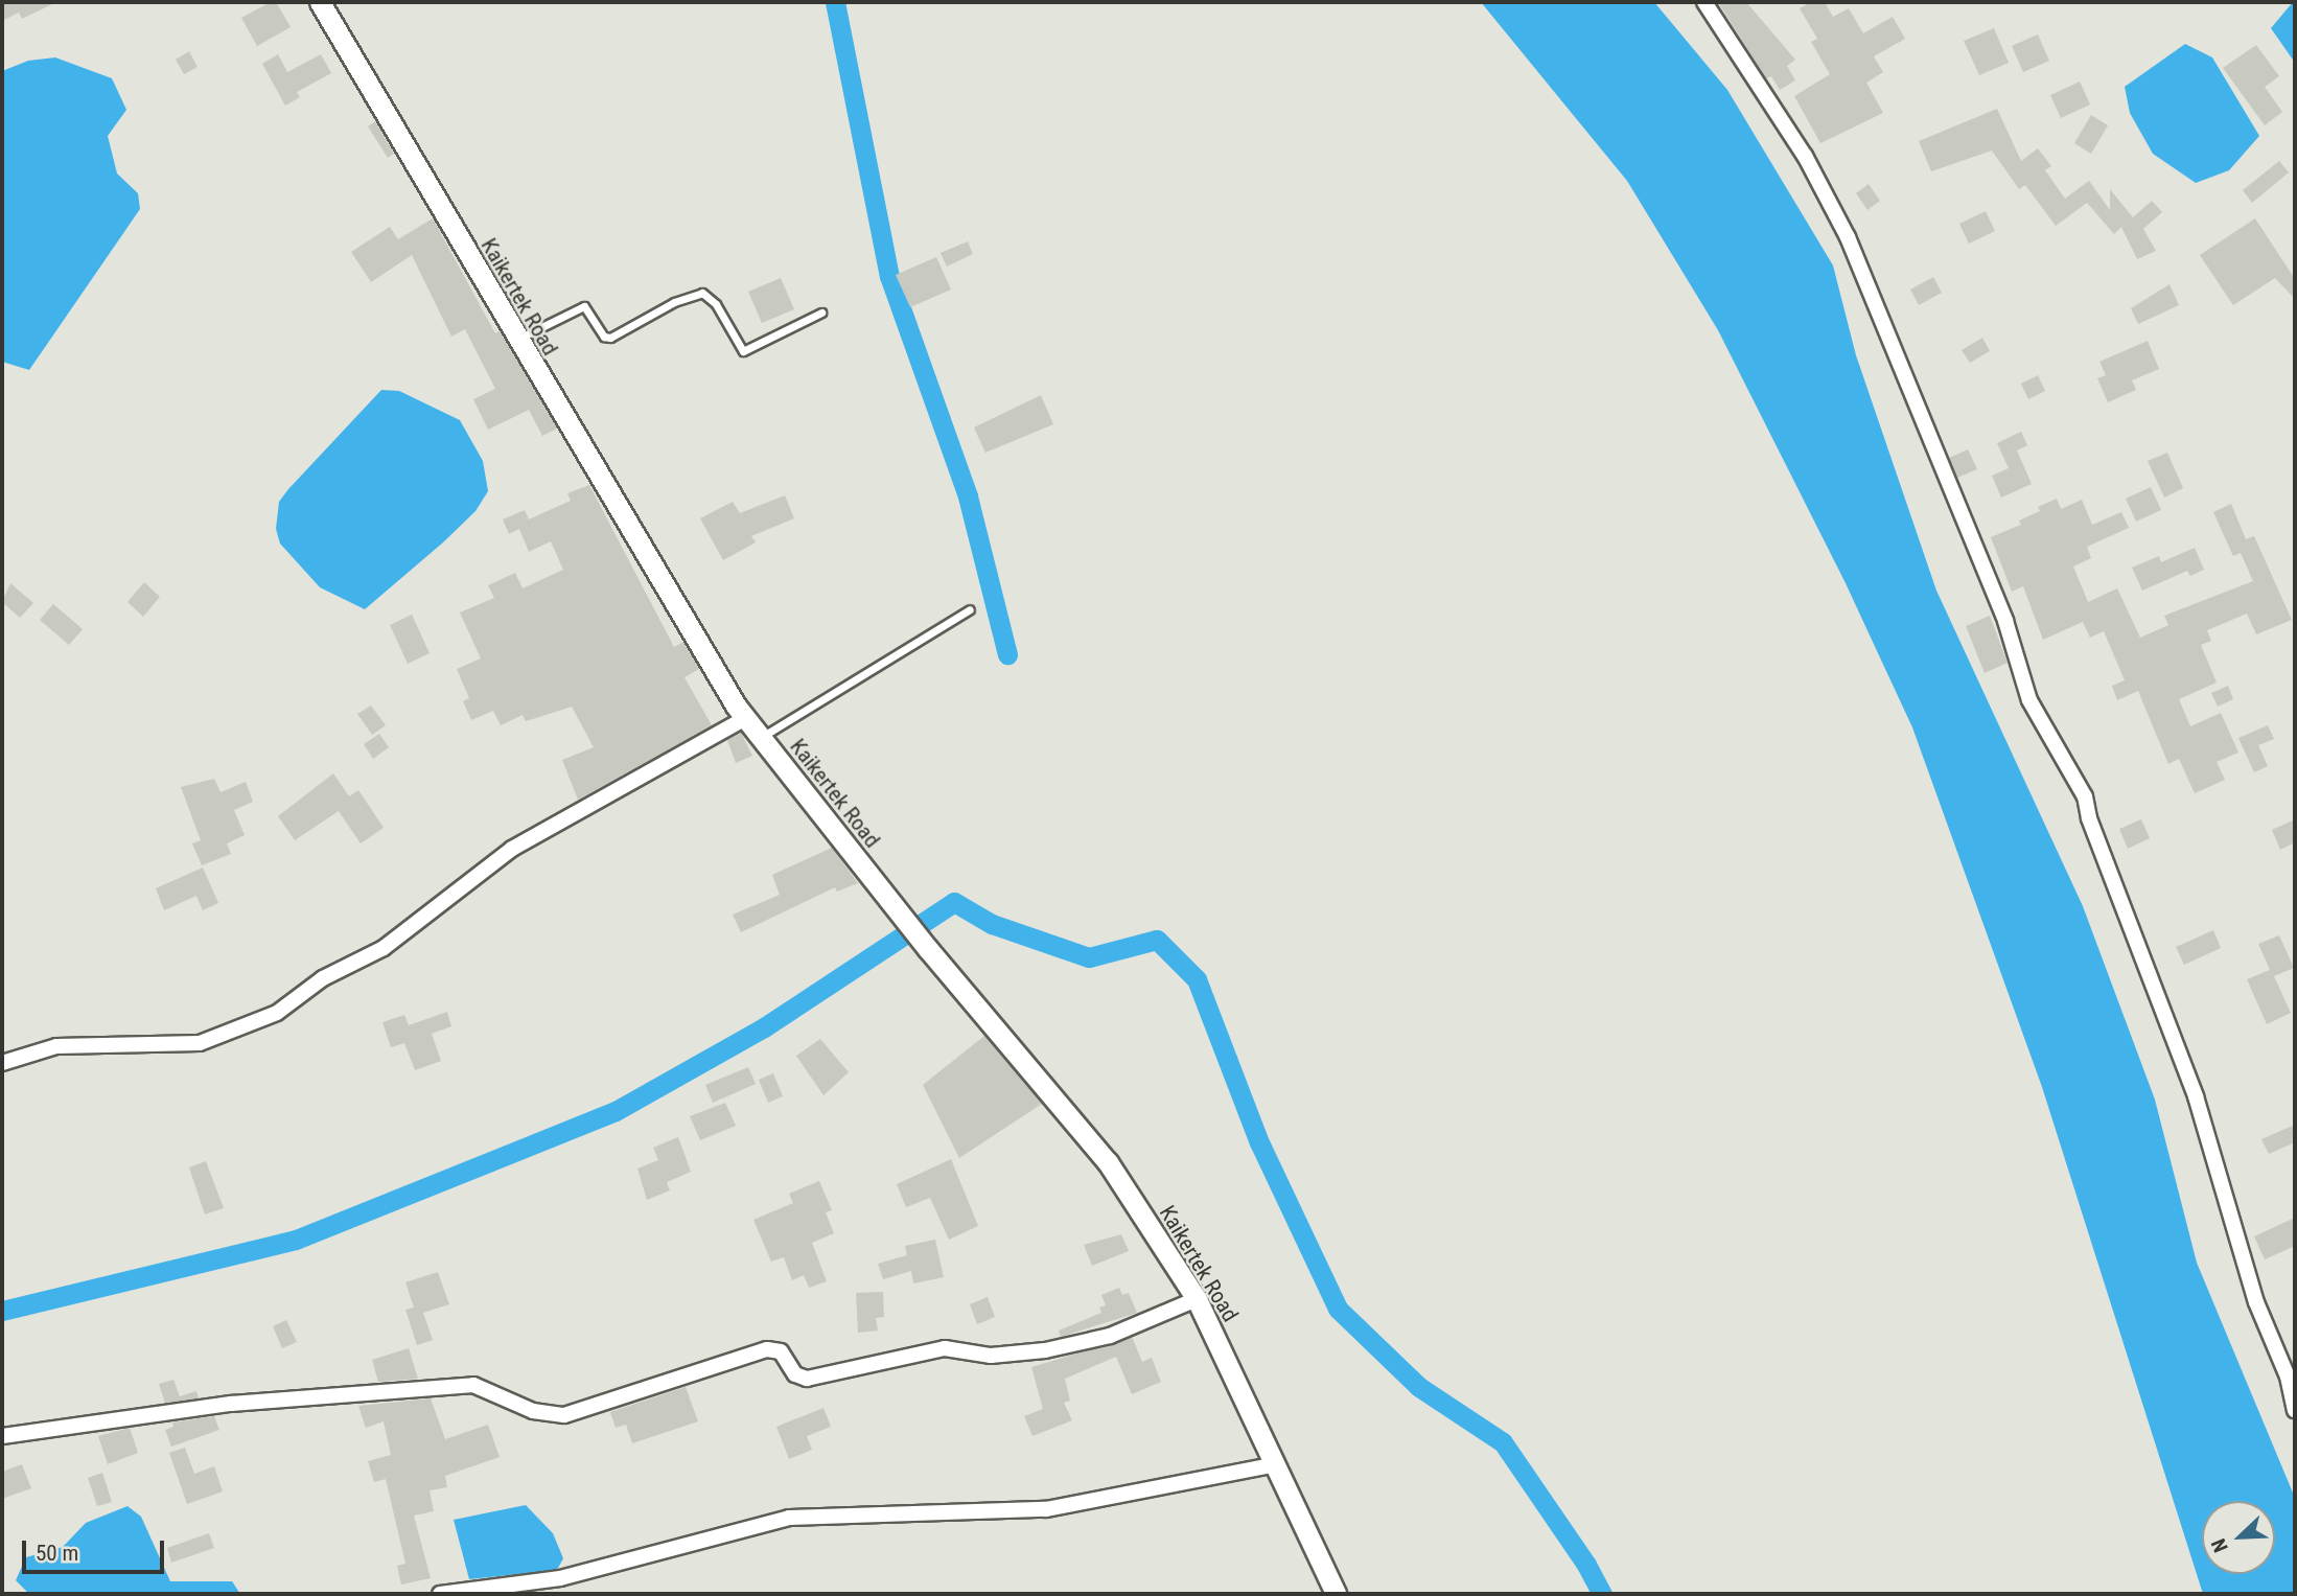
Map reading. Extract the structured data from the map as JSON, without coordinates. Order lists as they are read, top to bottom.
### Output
{
  "streets": {
    "main road": ["Kaikertek Road"]
  },
  "scale_bar": "50 m",
  "north": "bottom left"
}
